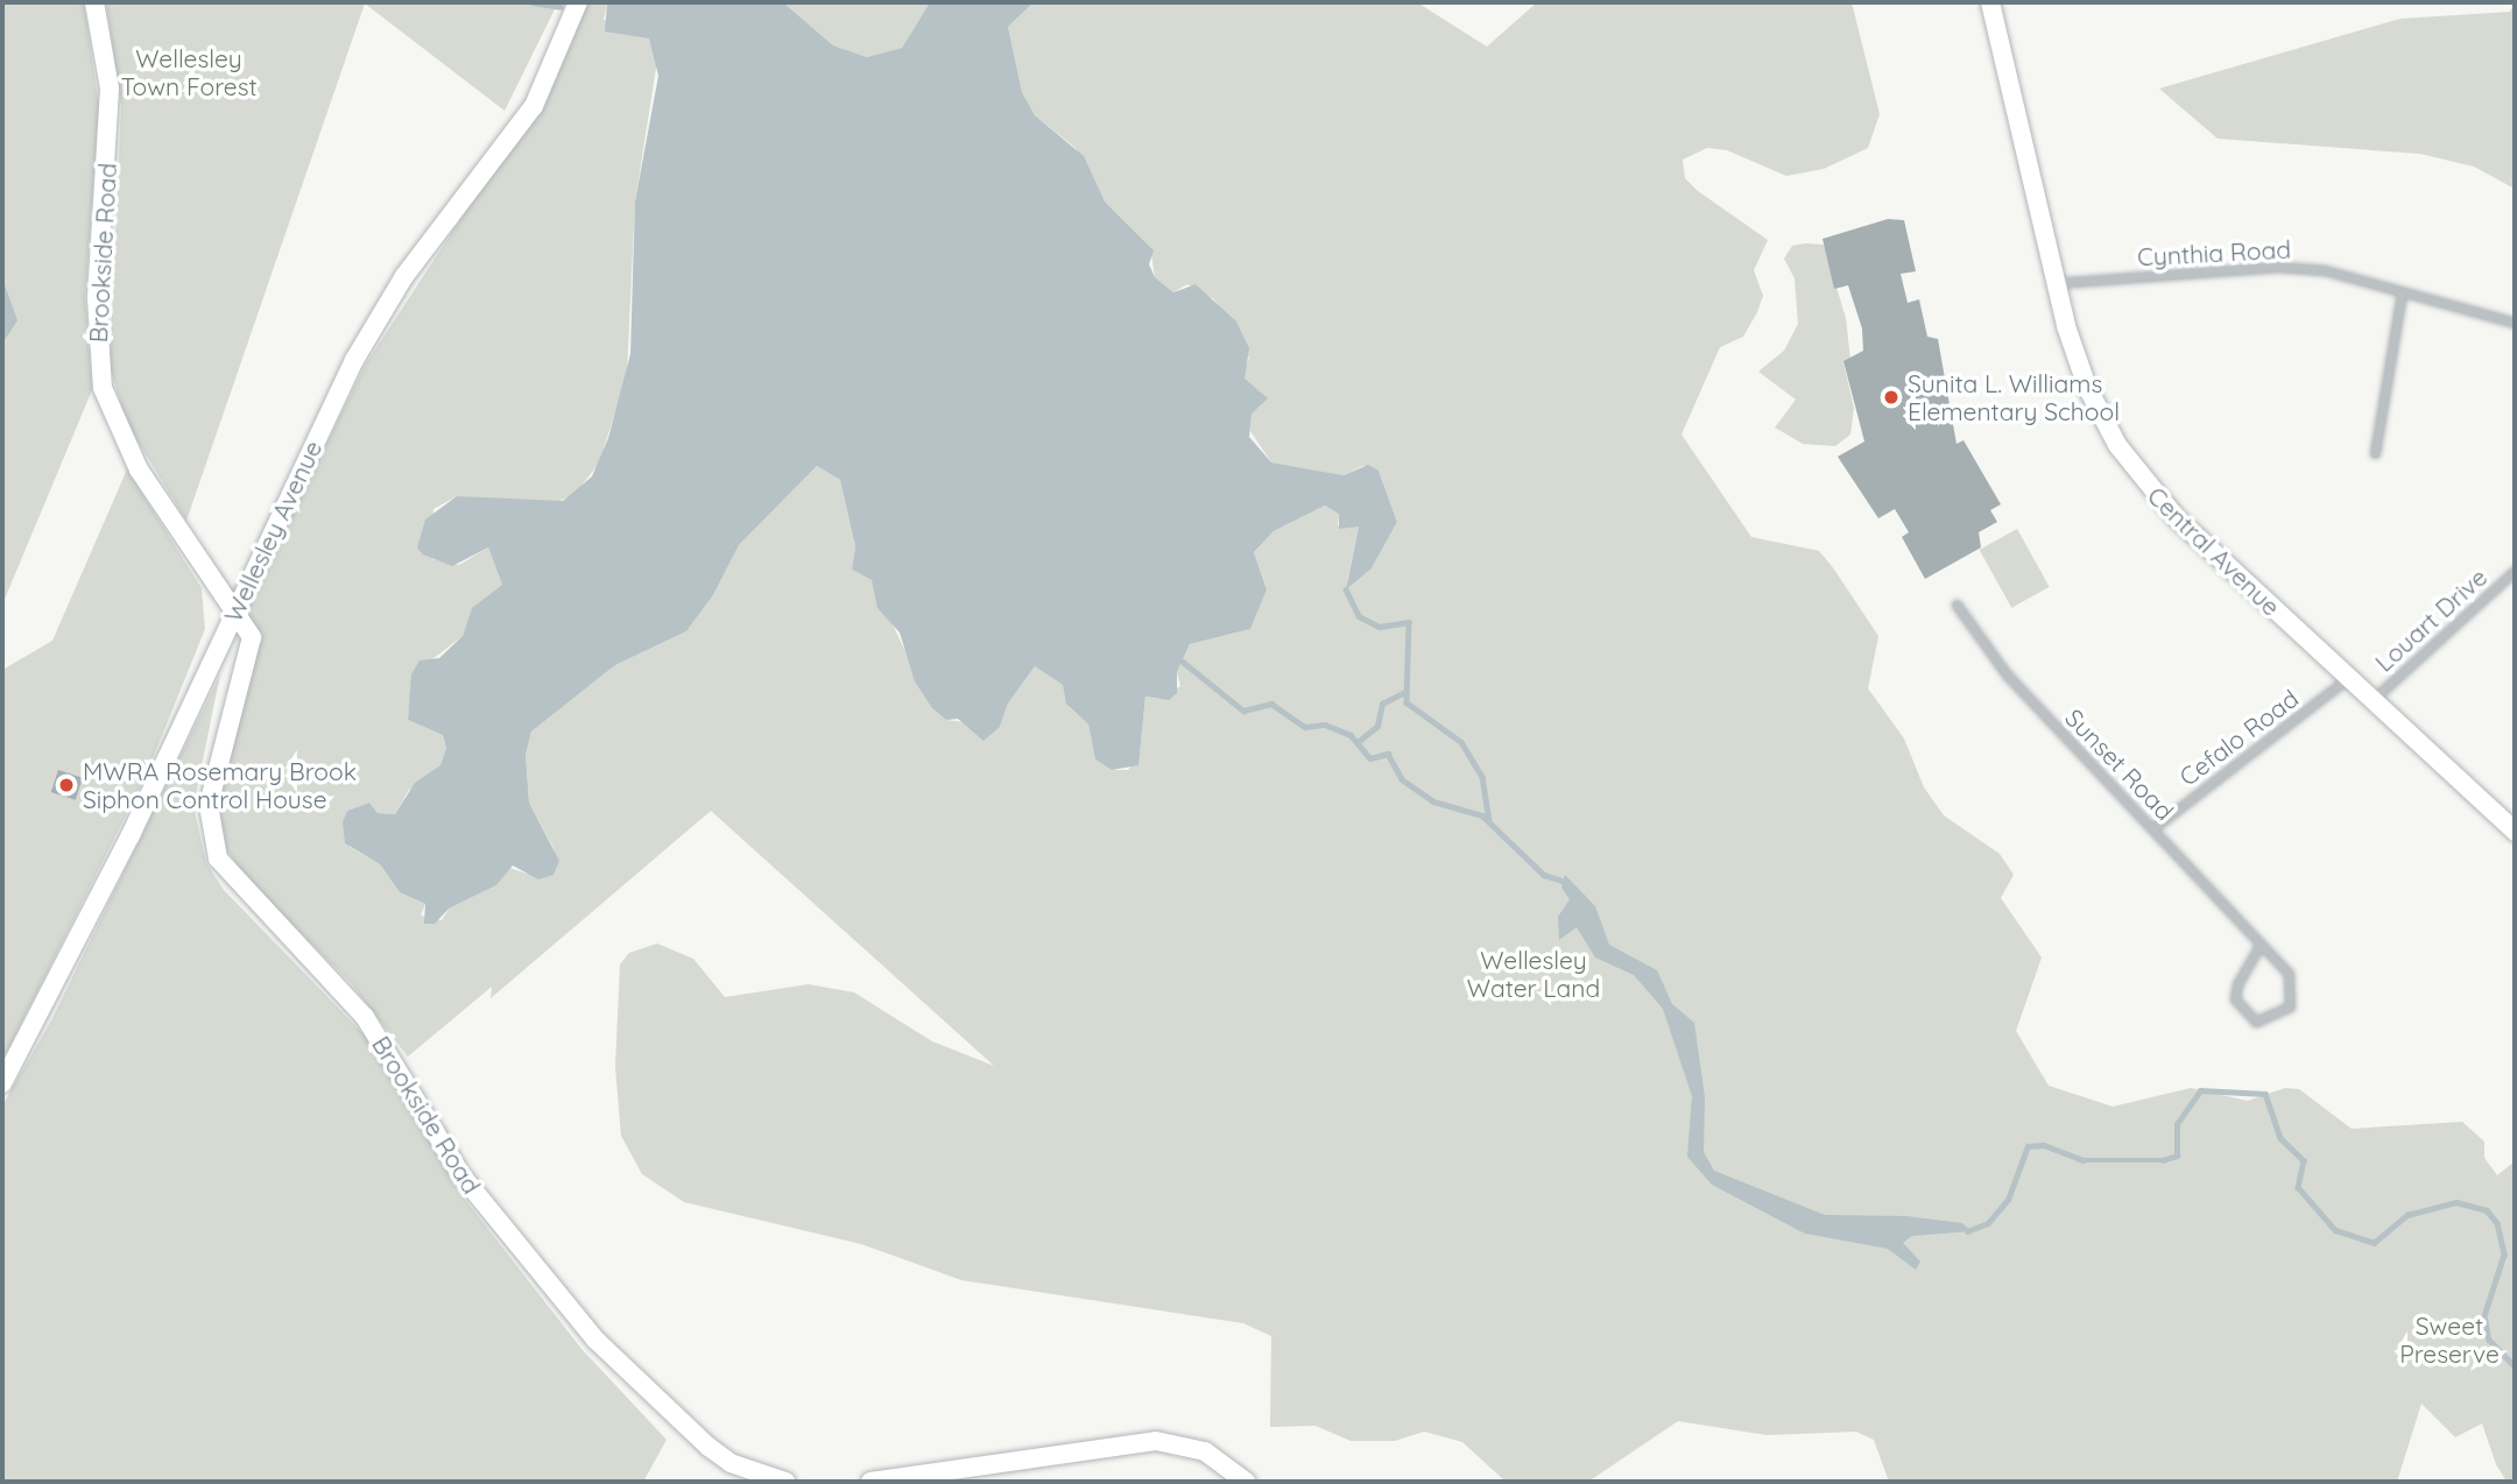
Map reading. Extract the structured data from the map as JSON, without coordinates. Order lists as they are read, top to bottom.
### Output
{
  "streets": {
    "main road": ["Brookside Road", "Wellesley Avenue", "Central Avenue"],
    "street": [
      "Cynthia Road",
      "Louart Drive",
      "Cefalo Road",
      "Sunset Road"
    ]
  },
  "crossings": [
    ["Brookside Road", "Wellesley Avenue"],
    ["Cynthia Road", "Central Avenue"],
    ["Central Avenue", "Louart Drive"],
    ["Central Avenue", "Cefalo Road"],
    ["Cefalo Road", "Sunset Road"]
  ],
  "parks": ["Wellesley Town Forest", "Wellesley Water Land", "Sweet Preserve"],
  "places": ["Sunita L. Williams Elementary School", "MWRA Rosemary Brook Siphon Control House"]
}
